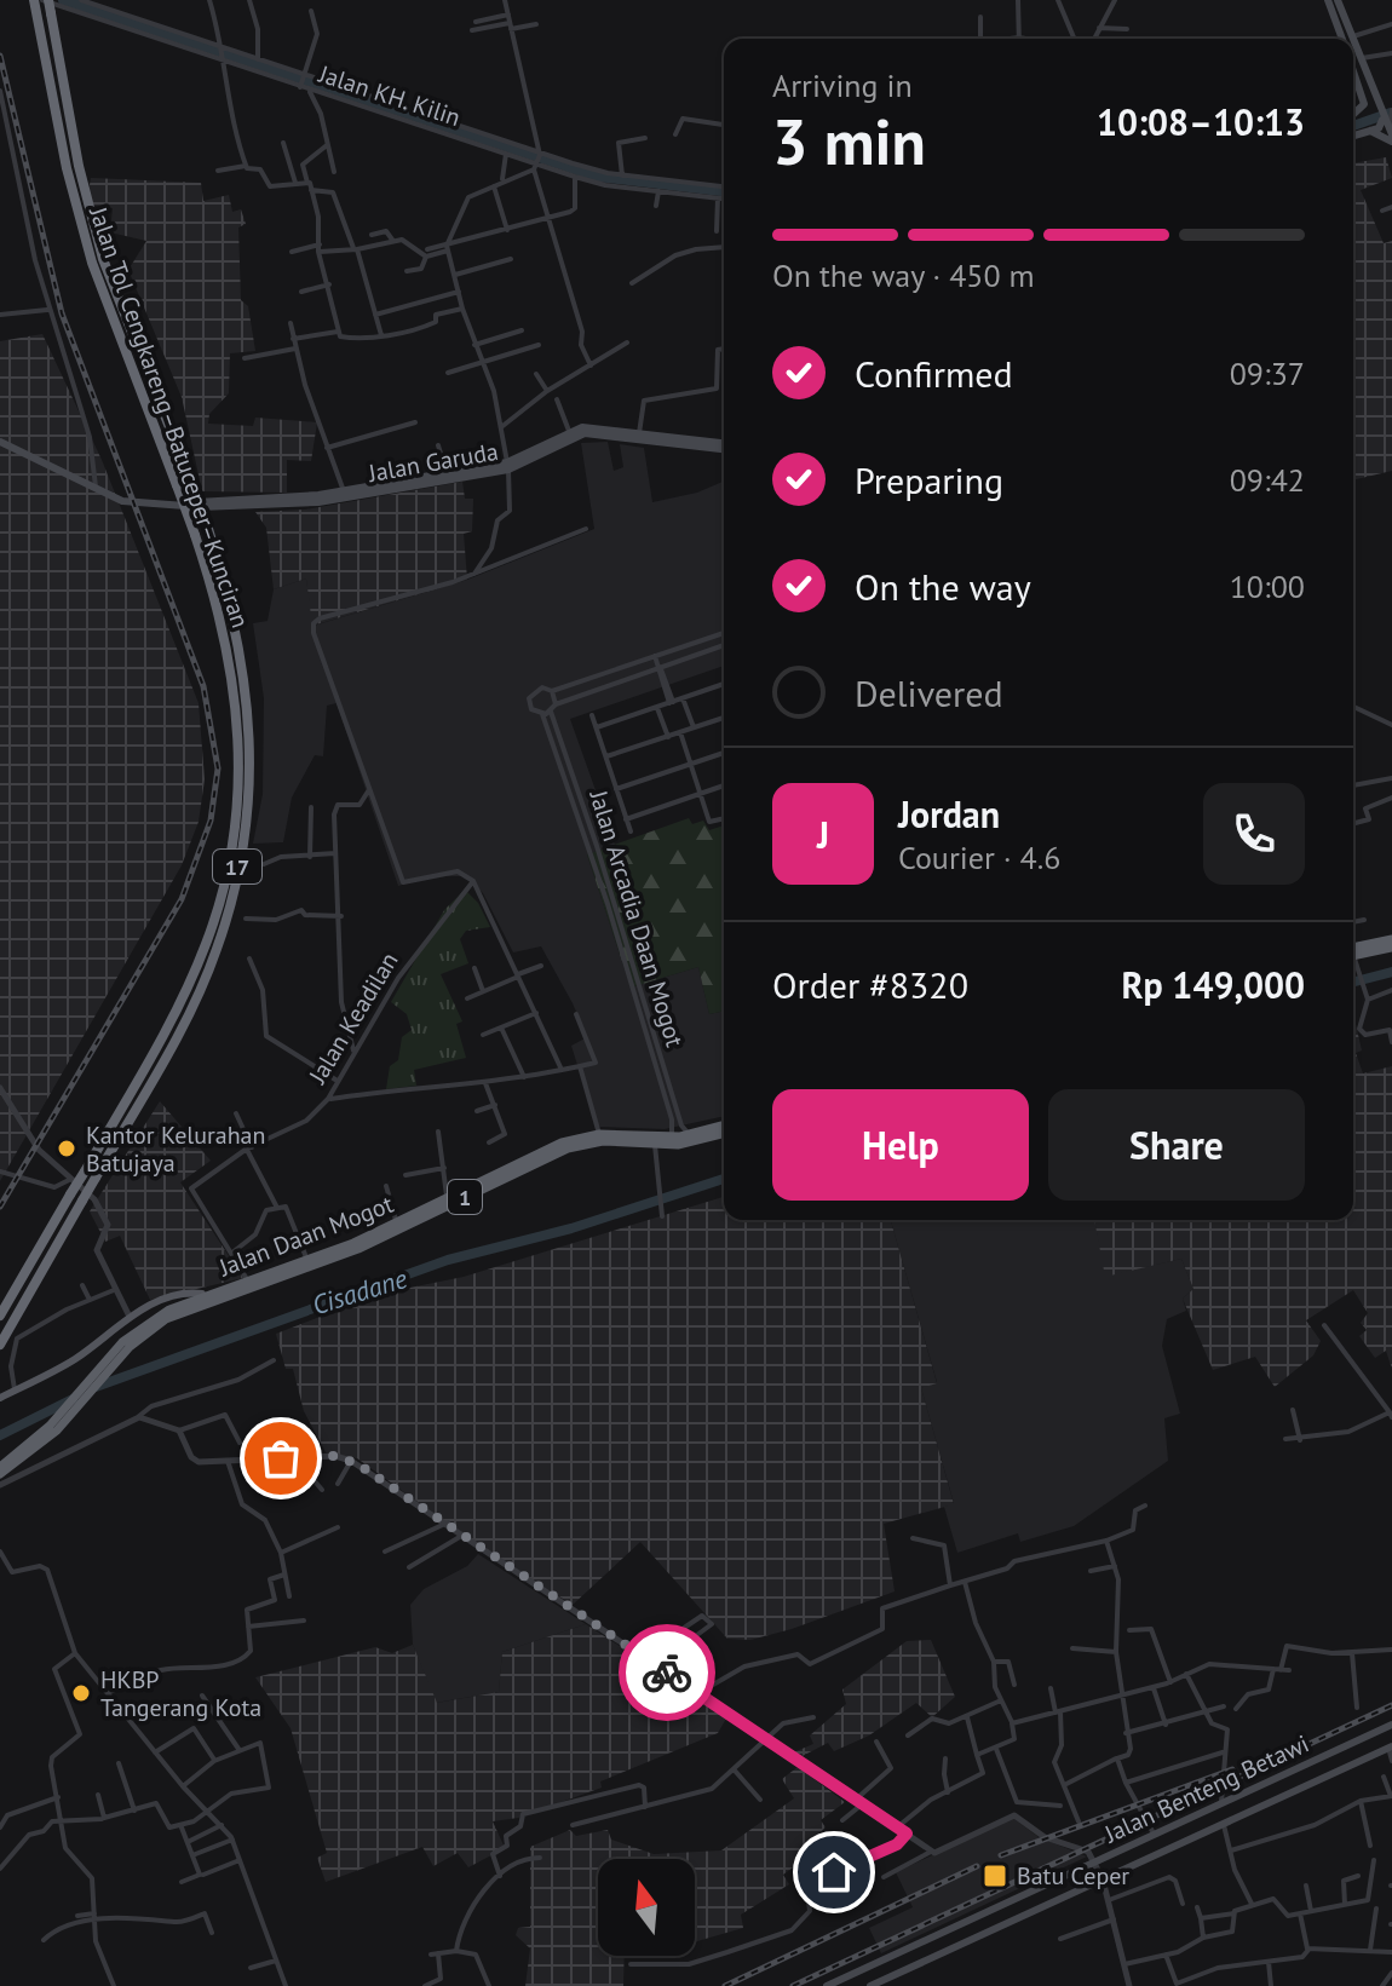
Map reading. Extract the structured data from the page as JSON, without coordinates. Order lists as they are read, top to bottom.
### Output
{
  "streets": {
    "highway": [
      "Jalan Tol Cengkareng–Batuceper–Kunciran",
      "17",
      "1",
      "Jalan Daan Mogot"
    ],
    "main road": ["Jalan Garuda", "Jalan Benteng Betawi"],
    "street": ["Jalan KH. Kilin", "Jalan Arcadia Daan Mogot", "Jalan Keadilan"]
  },
  "crossings": [
    ["Jalan KH. Kilin", "Jalan Tol Cengkareng–Batuceper–Kunciran"],
    ["Jalan Arcadia Daan Mogot", "Jalan Daan Mogot"],
    ["Jalan Keadilan", "Jalan Daan Mogot"]
  ],
  "water": ["Cisadane"],
  "places": {
    "other": ["Kantor Kelurahan Batujaya", "HKBP Tangerang Kota"],
    "transit": ["Batu Ceper"]
  },
  "north": "top",
  "page": {
    "heading": ["3 min", "Arriving in", "10:08–10:13"],
    "panel": [
      "Jordan",
      "Courier · 4.6",
      "Order #8320",
      "Rp 149,000"
    ],
    "bar": "On the way · 450 m",
    "list": [
      ["Confirmed", "09:37"],
      ["Preparing", "09:42"],
      ["On the way", "10:00"],
      "Delivered"
    ],
    "round": "J",
    "buttons": ["Help", "Share"]
  }
}
